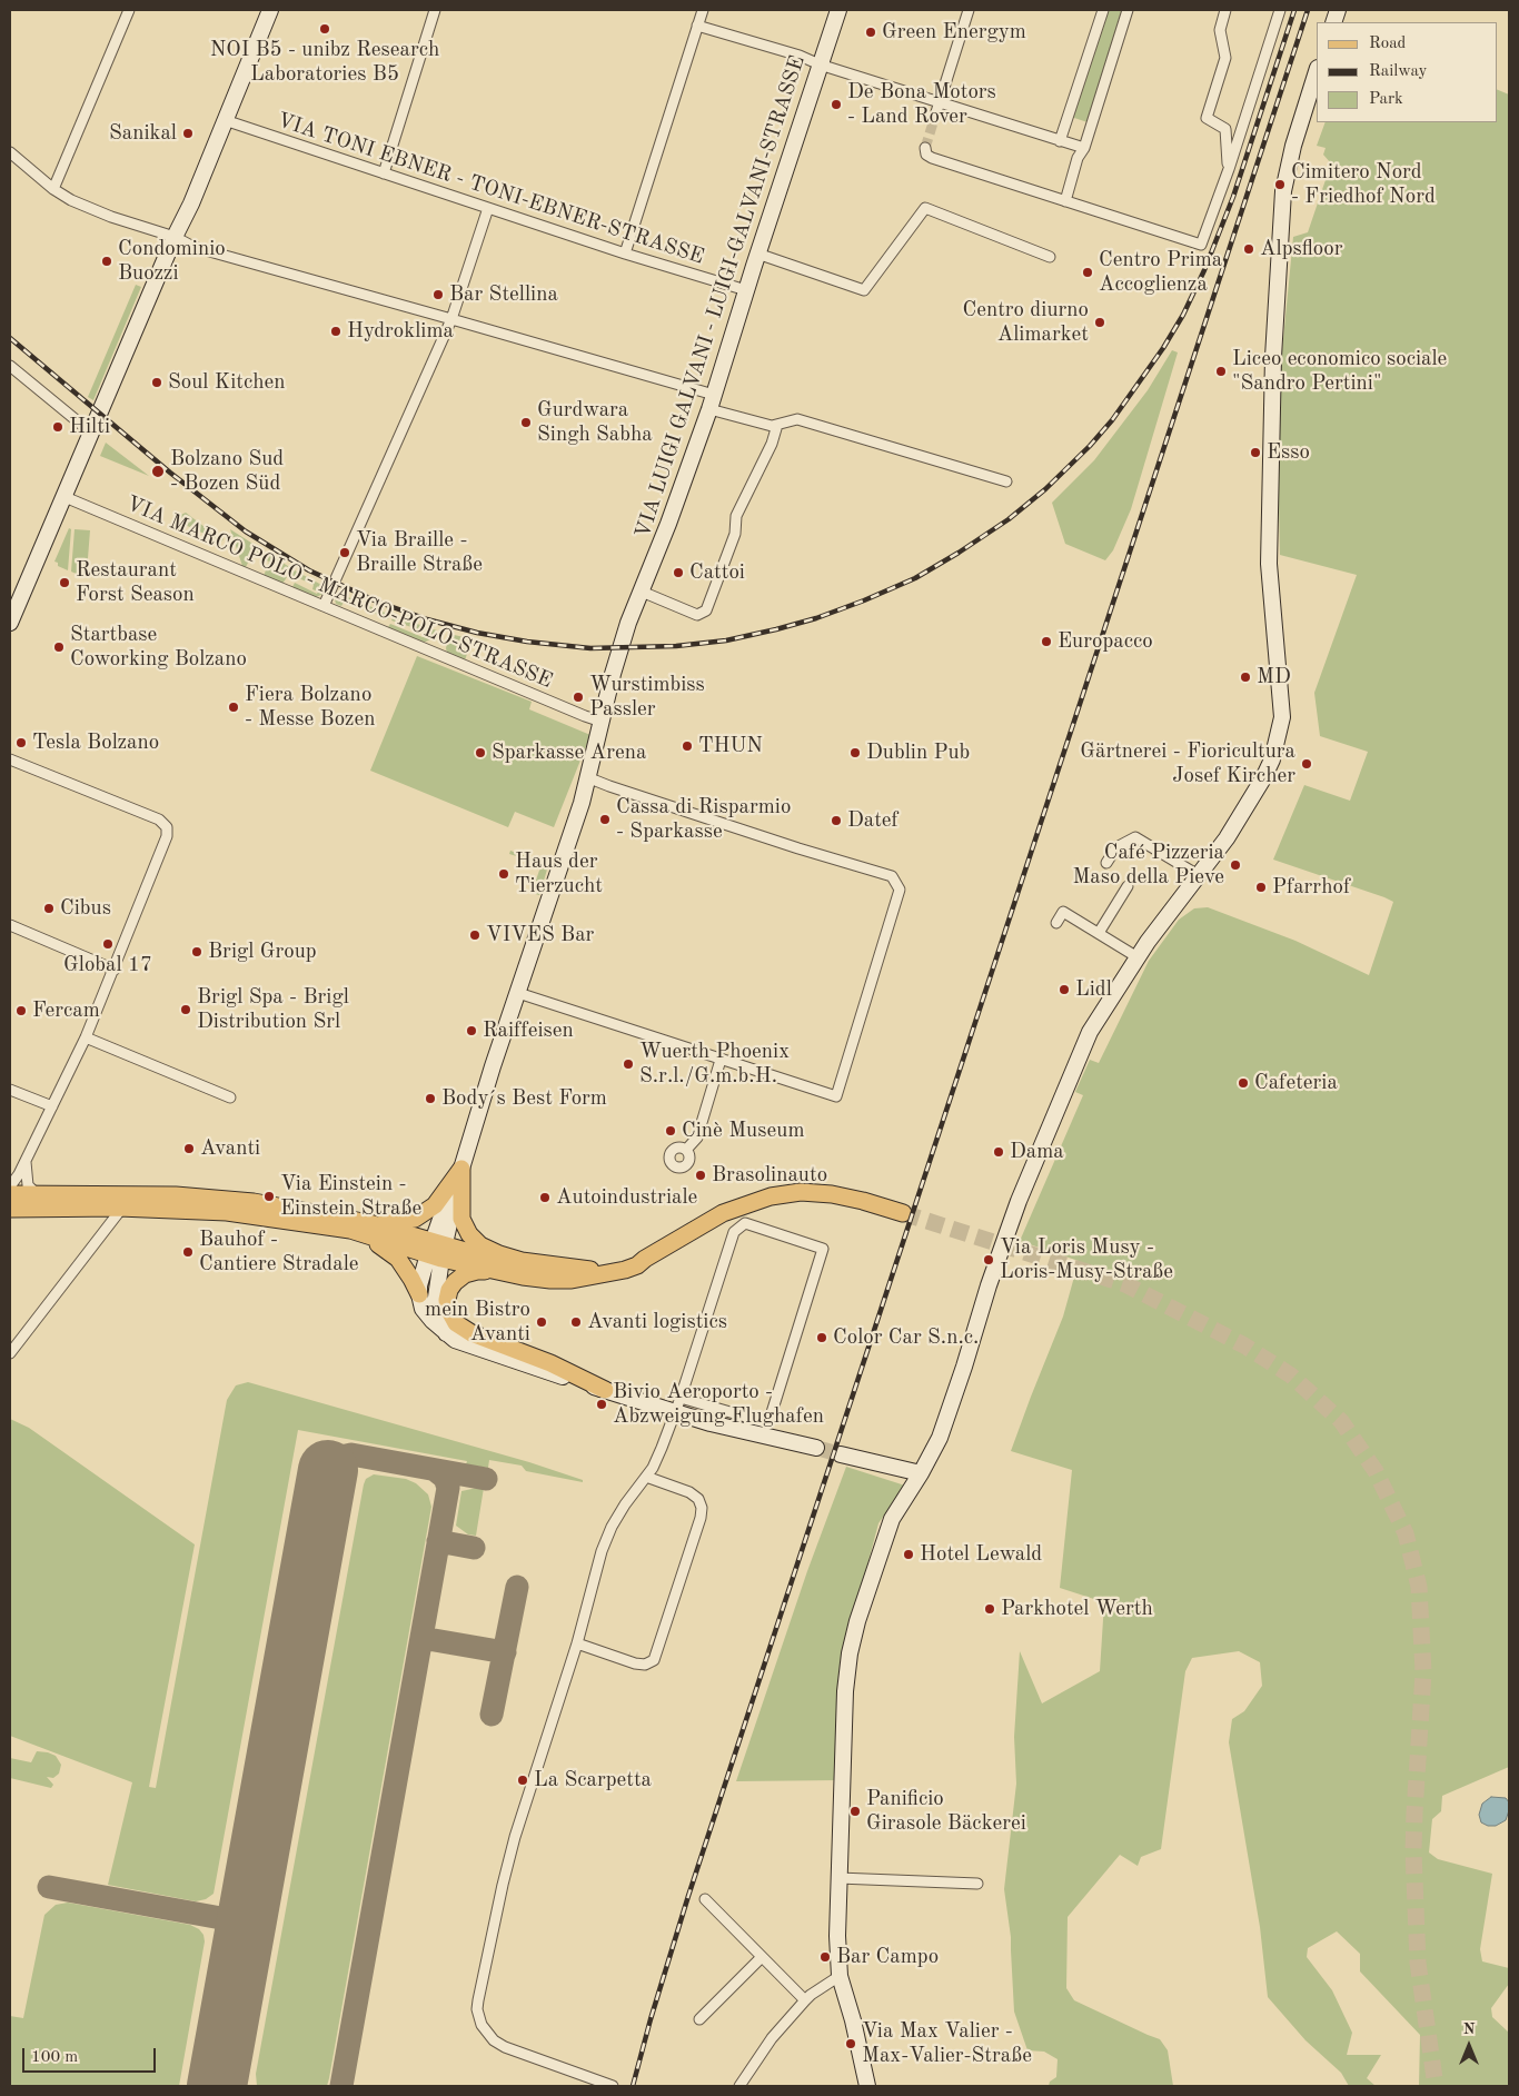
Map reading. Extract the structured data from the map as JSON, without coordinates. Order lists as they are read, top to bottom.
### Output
{
  "streets": {
    "street": ["VIA TONI EBNER - TONI-EBNER-STRASSE", "VIA LUIGI GALVANI - LUIGI-GALVANI-STRASSE", "VIA MARCO POLO - MARCO-POLO-STRASSE"]
  },
  "crossings": [
    ["VIA TONI EBNER - TONI-EBNER-STRASSE", "VIA LUIGI GALVANI - LUIGI-GALVANI-STRASSE"],
    ["VIA LUIGI GALVANI - LUIGI-GALVANI-STRASSE", "VIA MARCO POLO - MARCO-POLO-STRASSE"]
  ],
  "places": [
    "NOI B5 - unibz Research Laboratories B5",
    "Green Energym",
    "De Bona Motors - Land Rover",
    "Sanikal",
    "Cimitero Nord - Friedhof Nord",
    "Alpsfloor",
    "Condominio Buozzi",
    "Centro Prima Accoglienza",
    "Bar Stellina",
    "Centro diurno Alimarket",
    "Hydroklima",
    "Liceo economico sociale \"Sandro Pertini\"",
    "Soul Kitchen",
    "Gurdwara Singh Sabha",
    "Hilti",
    "Esso",
    "Bolzano Sud - Bozen Süd",
    "Via Braille - Braille Straße",
    "Cattoi",
    "Restaurant Forst Season",
    "Europacco",
    "Startbase Coworking Bolzano",
    "MD",
    "Wurstimbiss Passler",
    "Fiera Bolzano - Messe Bozen",
    "Tesla Bolzano",
    "THUN",
    "Sparkasse Arena",
    "Dublin Pub",
    "Gärtnerei - Fioricultura Josef Kircher",
    "Cassa di Risparmio - Sparkasse",
    "Datef",
    "Café Pizzeria Maso della Pieve",
    "Haus der Tierzucht",
    "Pfarrhof",
    "Cibus",
    "VIVES Bar",
    "Global 17",
    "Brigl Group",
    "Lidl",
    "Brigl Spa - Brigl Distribution Srl",
    "Fercam",
    "Raiffeisen",
    "Wuerth Phoenix S.r.l./G.m.b.H.",
    "Cafeteria",
    "Body´s Best Form",
    "Cinè Museum",
    "Avanti",
    "Dama",
    "Brasolinauto",
    "Via Einstein - Einstein Straße",
    "Autoindustriale",
    "Bauhof - Cantiere Stradale",
    "Via Loris Musy - Loris-Musy-Straße",
    "mein Bistro Avanti",
    "Avanti logistics",
    "Color Car S.n.c.",
    "Bivio Aeroporto - Abzweigung Flughafen",
    "Hotel Lewald",
    "Parkhotel Werth",
    "La Scarpetta",
    "Panificio Girasole Bäckerei",
    "Bar Campo",
    "Via Max Valier - Max-Valier-Straße"
  ],
  "legend": ["Road", "Railway", "Park"],
  "scale_bar": "100 m",
  "north": "top"
}
